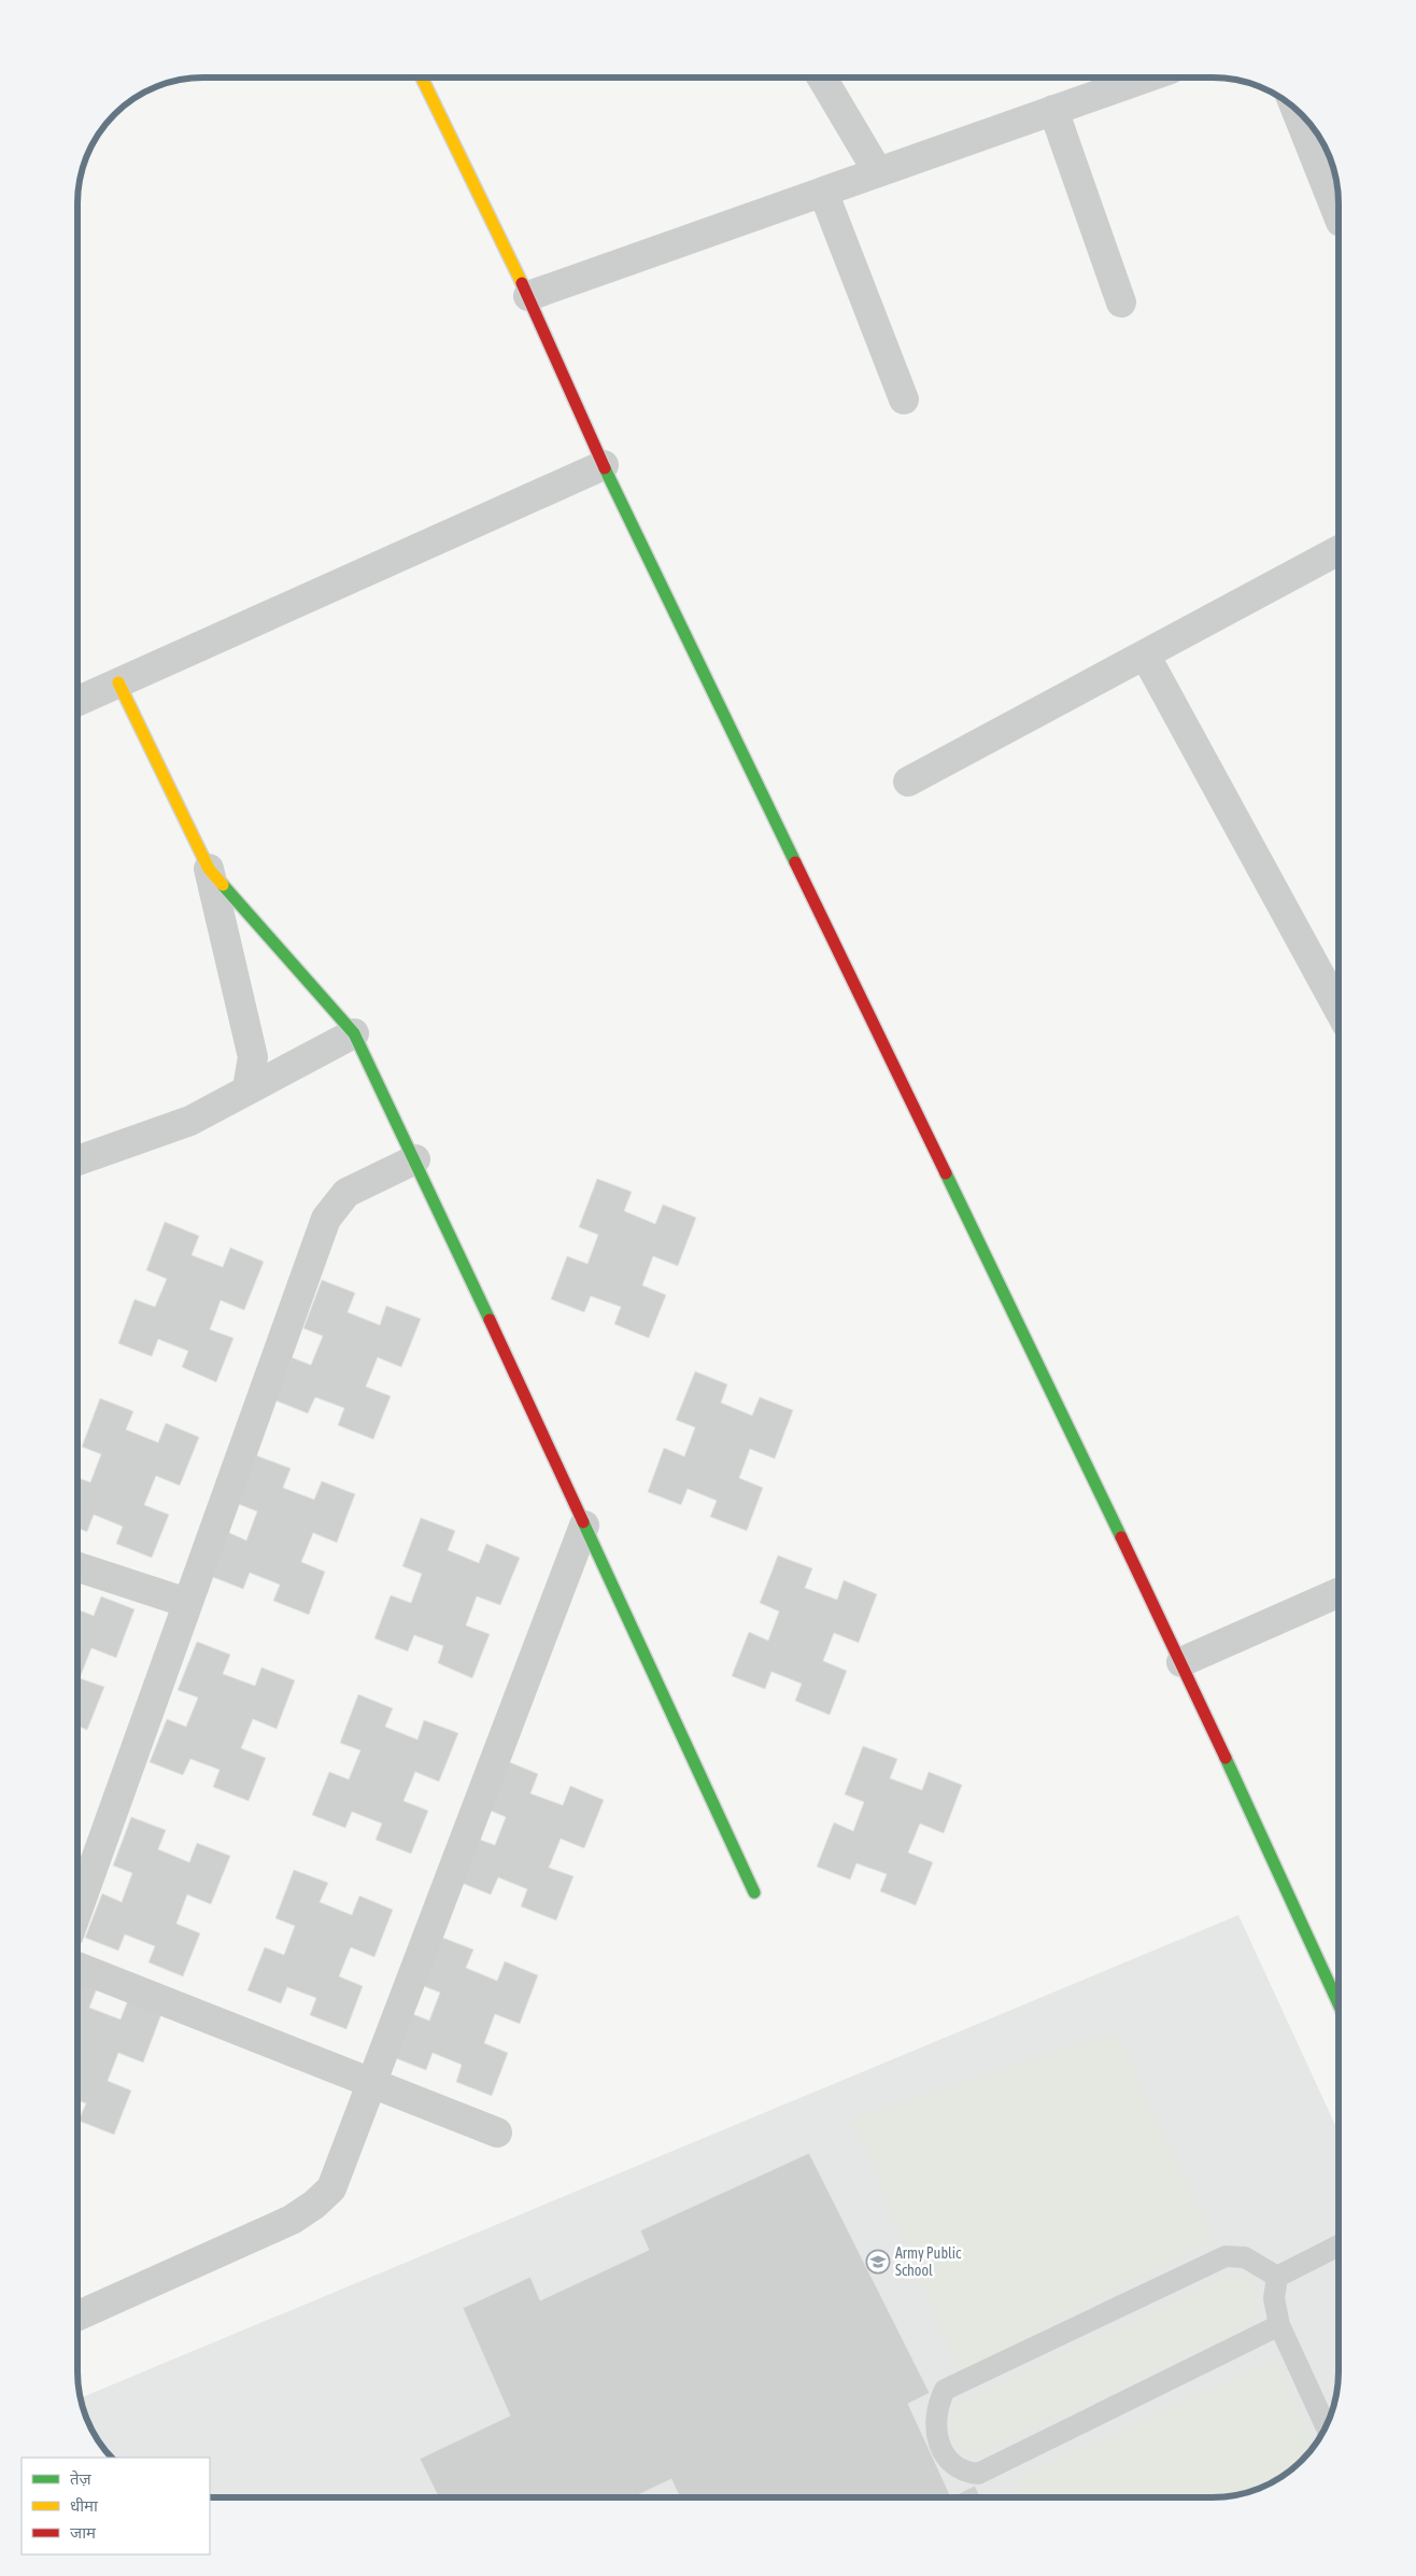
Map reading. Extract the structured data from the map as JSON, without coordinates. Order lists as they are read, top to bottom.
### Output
{
  "places": {
    "school or university": ["Army Public School"]
  },
  "legend": ["तेज़", "धीमा", "जाम"]
}
